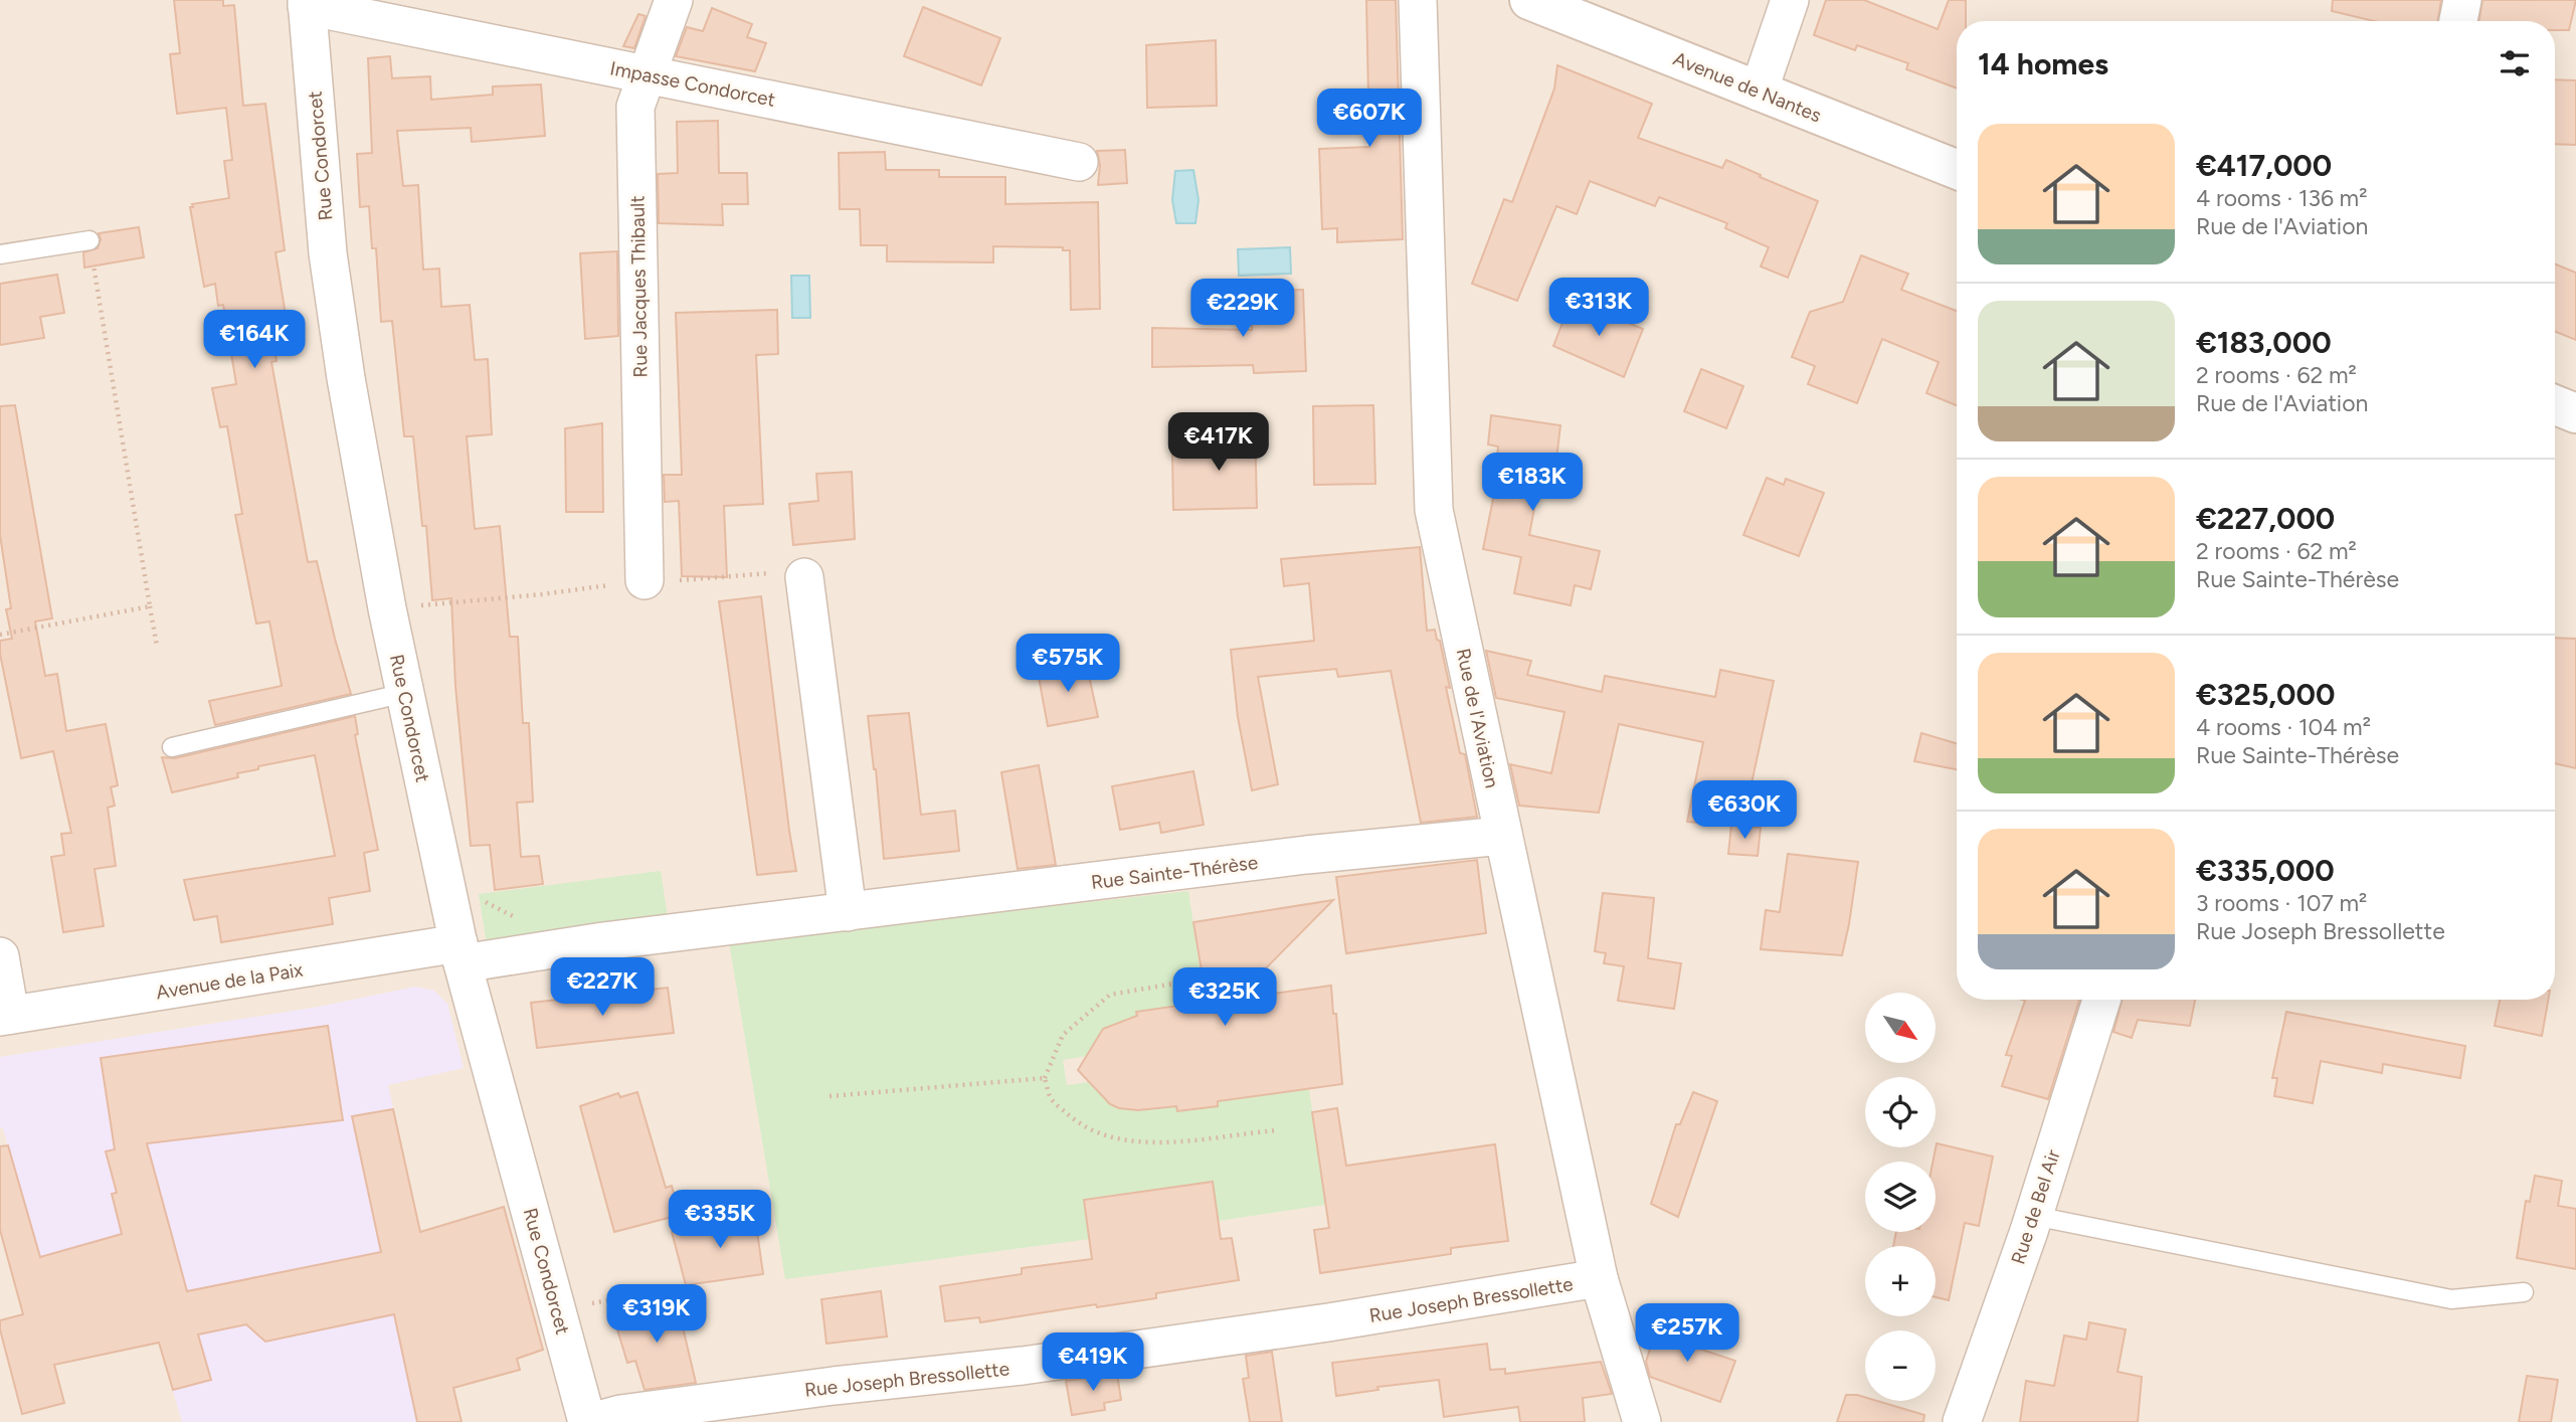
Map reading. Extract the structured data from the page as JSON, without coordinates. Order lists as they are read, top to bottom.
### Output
{
  "streets": {
    "main road": ["Avenue de Nantes"],
    "street": [
      "Impasse Condorcet",
      "Rue Condorcet",
      "Rue Jacques Thibault",
      "Rue de l'Aviation",
      "Rue Sainte-Thérèse",
      "Avenue de la Paix",
      "Rue de Bel Air",
      "Rue Joseph Bressollette"
    ]
  },
  "crossings": [
    ["Impasse Condorcet", "Rue Condorcet"],
    ["Impasse Condorcet", "Rue Jacques Thibault"],
    ["Rue Condorcet", "Rue Sainte-Thérèse"],
    ["Rue Condorcet", "Avenue de la Paix"],
    ["Rue Condorcet", "Rue Joseph Bressollette"],
    ["Rue de l'Aviation", "Rue Sainte-Thérèse"],
    ["Rue de l'Aviation", "Rue Joseph Bressollette"],
    ["Rue Sainte-Thérèse", "Avenue de la Paix"]
  ],
  "north": "bottom right",
  "page": {
    "heading": "14 homes",
    "price": [
      "€607K",
      "€313K",
      "€229K",
      "€164K",
      "€417K",
      "€183K",
      "€575K",
      "€630K",
      "€227K",
      "€325K",
      "€335K",
      "€319K",
      "€257K",
      "€419K"
    ],
    "list": [
      {
        "name": "€417,000",
        "note": "4 rooms · 136 m² · Rue de l'Aviation"
      },
      {
        "name": "€183,000",
        "note": "2 rooms · 62 m² · Rue de l'Aviation"
      },
      {
        "name": "€227,000",
        "note": "2 rooms · 62 m² · Rue Sainte-Thérèse"
      },
      {
        "name": "€325,000",
        "note": "4 rooms · 104 m² · Rue Sainte-Thérèse"
      },
      {
        "name": "€335,000",
        "note": "3 rooms · 107 m² · Rue Joseph Bressollette"
      }
    ],
    "map_buttons": ["+", "−"]
  }
}
